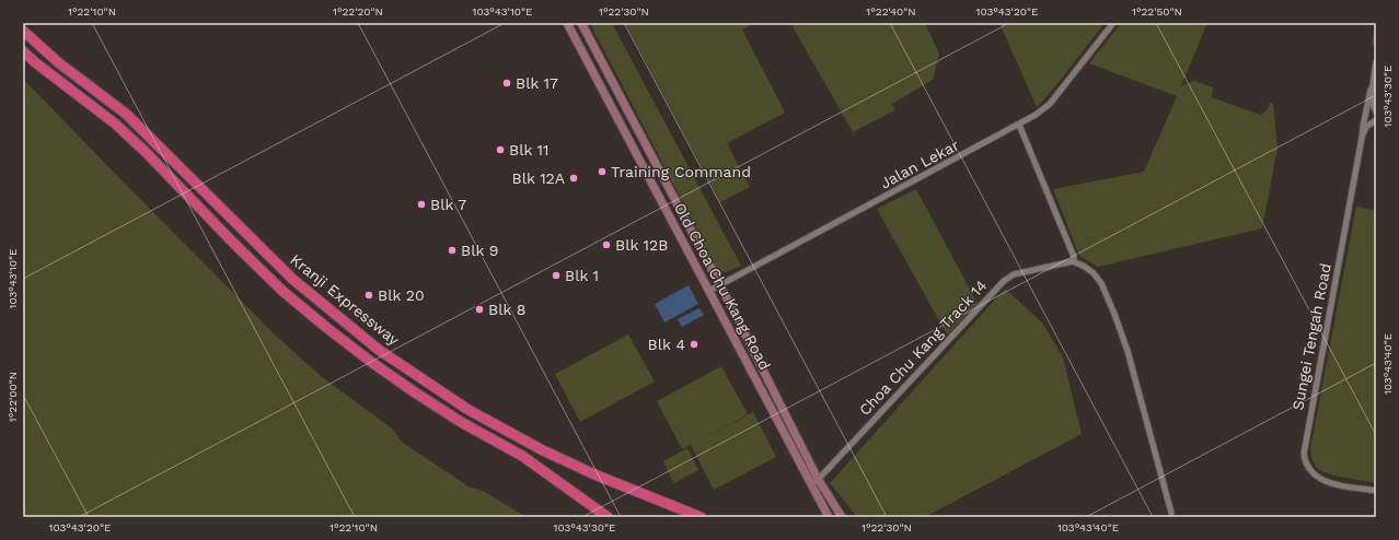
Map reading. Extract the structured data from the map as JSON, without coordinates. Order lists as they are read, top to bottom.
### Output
{
  "streets": {
    "highway": ["Kranji Expressway"],
    "main road": ["Old Choa Chu Kang Road"],
    "street": ["Jalan Lekar", "Sungei Tengah Road", "Choa Chu Kang Track 14"]
  },
  "crossings": [
    ["Jalan Lekar", "Old Choa Chu Kang Road"],
    ["Old Choa Chu Kang Road", "Choa Chu Kang Track 14"]
  ],
  "places": [
    "Blk 17",
    "Blk 11",
    "Training Command",
    "Blk 12A",
    "Blk 7",
    "Blk 12B",
    "Blk 9",
    "Blk 1",
    "Blk 20",
    "Blk 8",
    "Blk 4"
  ],
  "coordinates": [
    "1°22'10\"N",
    "1°22'20\"N",
    "103°43'10\"E",
    "1°22'30\"N",
    "1°22'40\"N",
    "103°43'20\"E",
    "1°22'50\"N",
    "103°43'30\"E",
    "103°43'40\"E",
    "1°22'00\"N"
  ]
}
